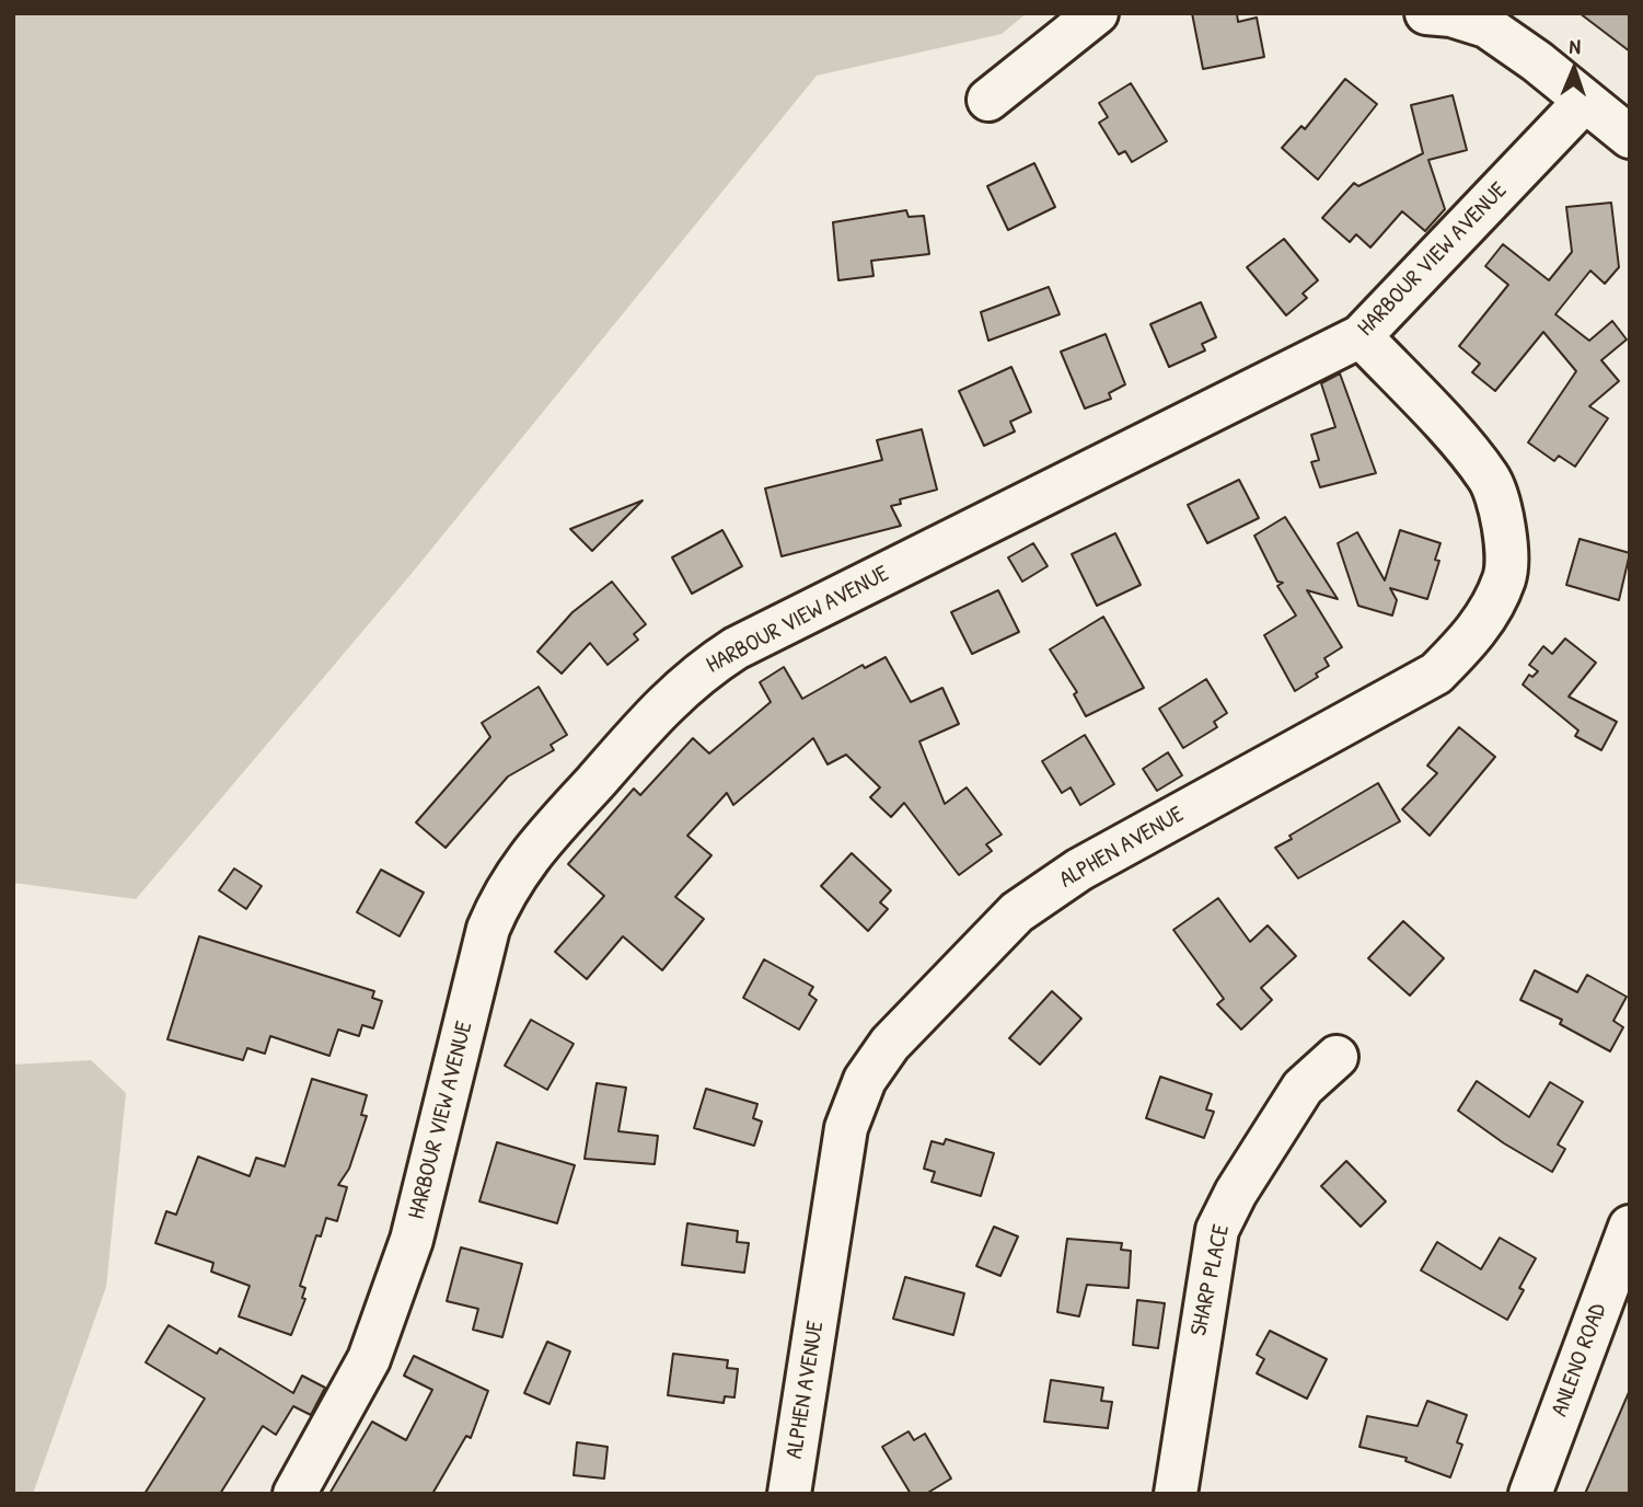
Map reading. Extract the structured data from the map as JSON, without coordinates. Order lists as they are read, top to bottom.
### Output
{
  "streets": {
    "street": [
      "HARBOUR VIEW AVENUE",
      "ALPHEN AVENUE",
      "SHARP PLACE",
      "ANLENO ROAD"
    ]
  },
  "crossings": [
    ["HARBOUR VIEW AVENUE", "ALPHEN AVENUE"]
  ],
  "north": "top"
}
